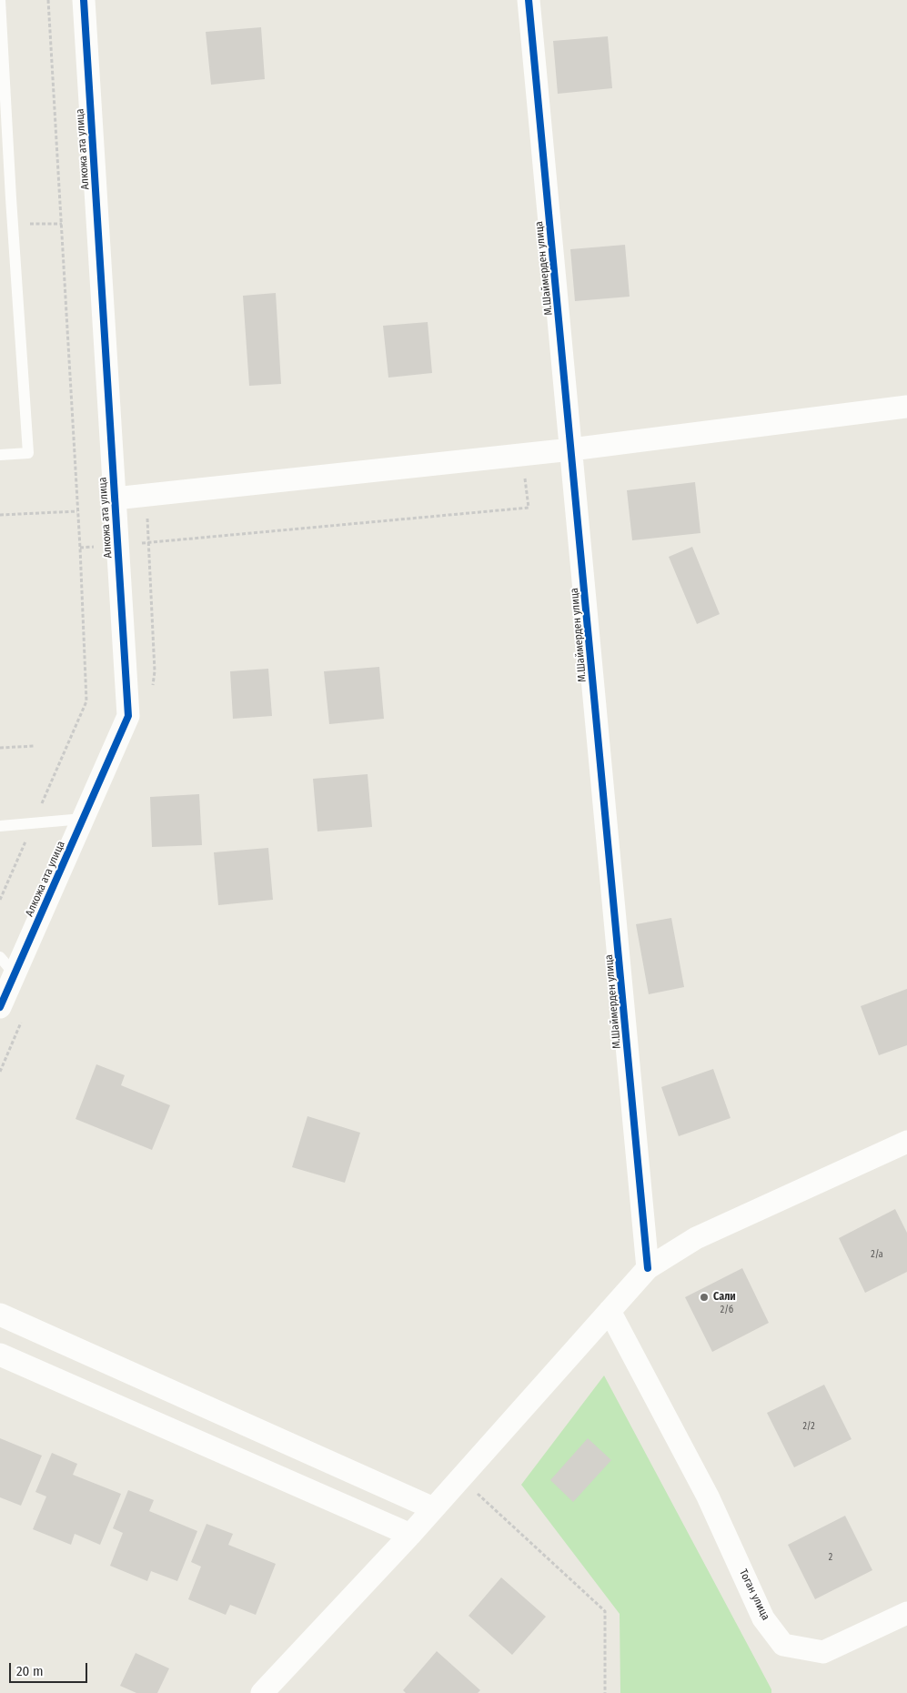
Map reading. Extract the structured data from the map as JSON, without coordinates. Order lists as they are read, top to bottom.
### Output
{
  "streets": {
    "street": ["Алкожа ата улица", "М.Шаймерден улица", "Тоган улица"]
  },
  "places": ["Сали"],
  "house_numbers": [
    "2/а",
    "2/б",
    "2/2",
    "2"
  ],
  "scale_bar": "20 m"
}
